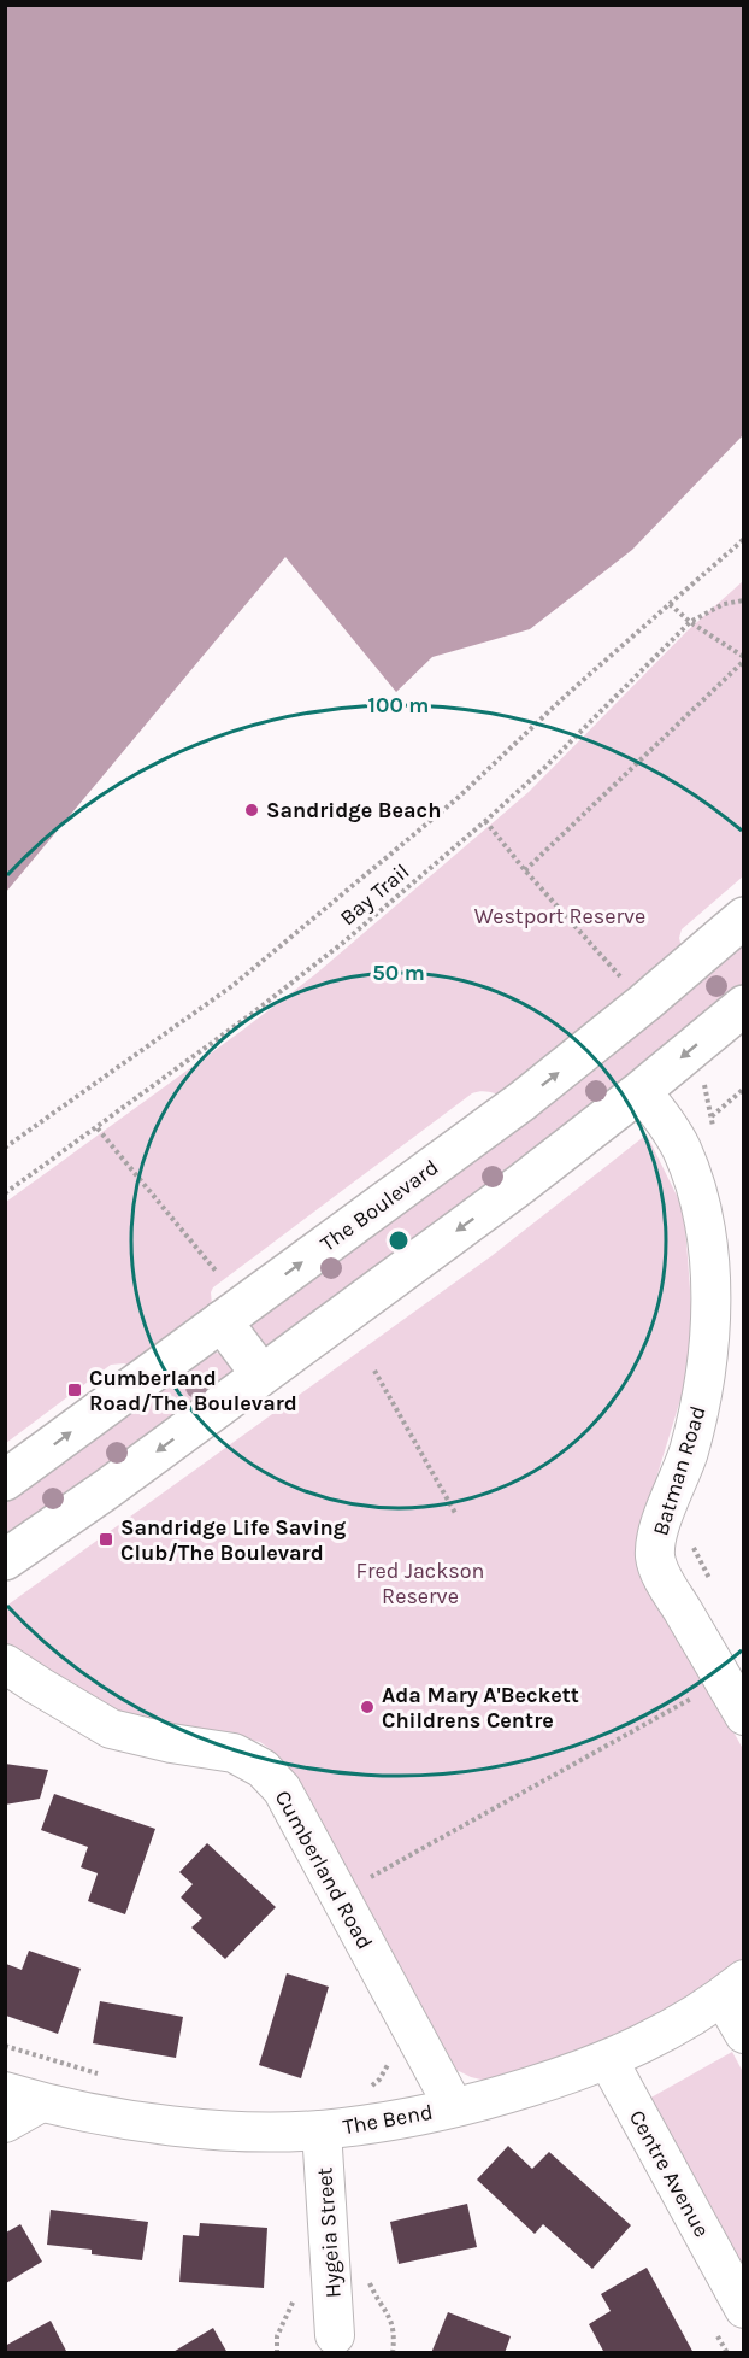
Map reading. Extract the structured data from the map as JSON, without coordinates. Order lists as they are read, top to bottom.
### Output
{
  "streets": {
    "street": [
      "The Boulevard",
      "Batman Road",
      "Cumberland Road",
      "The Bend",
      "Centre Avenue",
      "Hygeia Street"
    ],
    "path": ["Bay Trail"]
  },
  "crossings": [
    ["Cumberland Road", "The Bend"],
    ["The Bend", "Centre Avenue"],
    ["The Bend", "Hygeia Street"]
  ],
  "parks": ["Westport Reserve", "Fred Jackson Reserve"],
  "places": {
    "other": ["Sandridge Beach", "Ada Mary A'Beckett Childrens Centre"],
    "transit": ["Cumberland Road/The Boulevard", "Sandridge Life Saving Club/The Boulevard"]
  },
  "rings": ["100 m", "50 m"]
}
